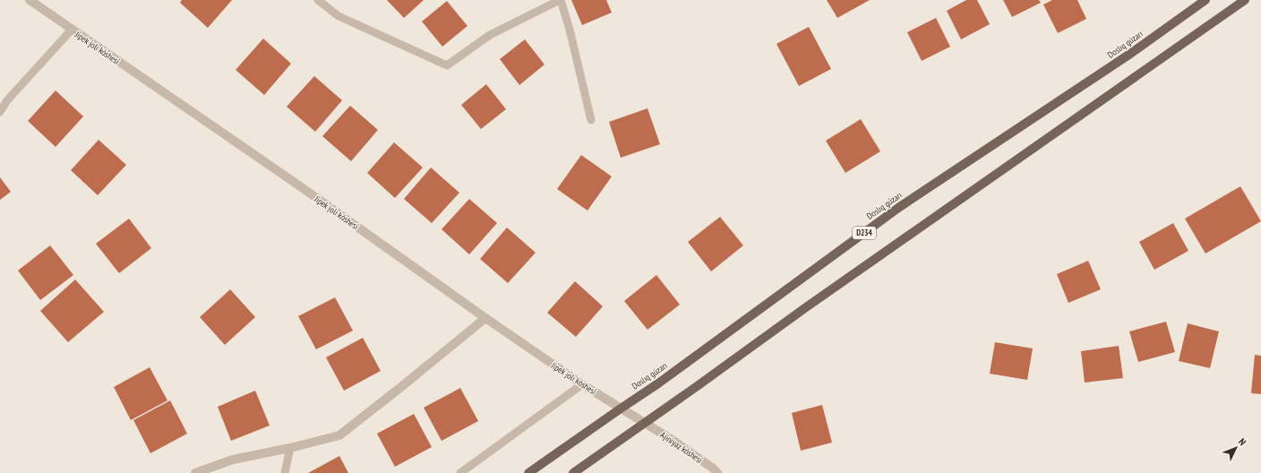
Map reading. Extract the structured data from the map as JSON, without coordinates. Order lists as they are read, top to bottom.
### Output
{
  "streets": {
    "main road": ["Doslıq gúzarı", "D234"],
    "street": ["Jipek jolı kóshesi", "Ajiniyaz kóshesi"]
  },
  "crossings": [
    ["Doslıq gúzarı", "Jipek jolı kóshesi"],
    ["Jipek jolı kóshesi", "Ajiniyaz kóshesi"]
  ],
  "north": "top right"
}
